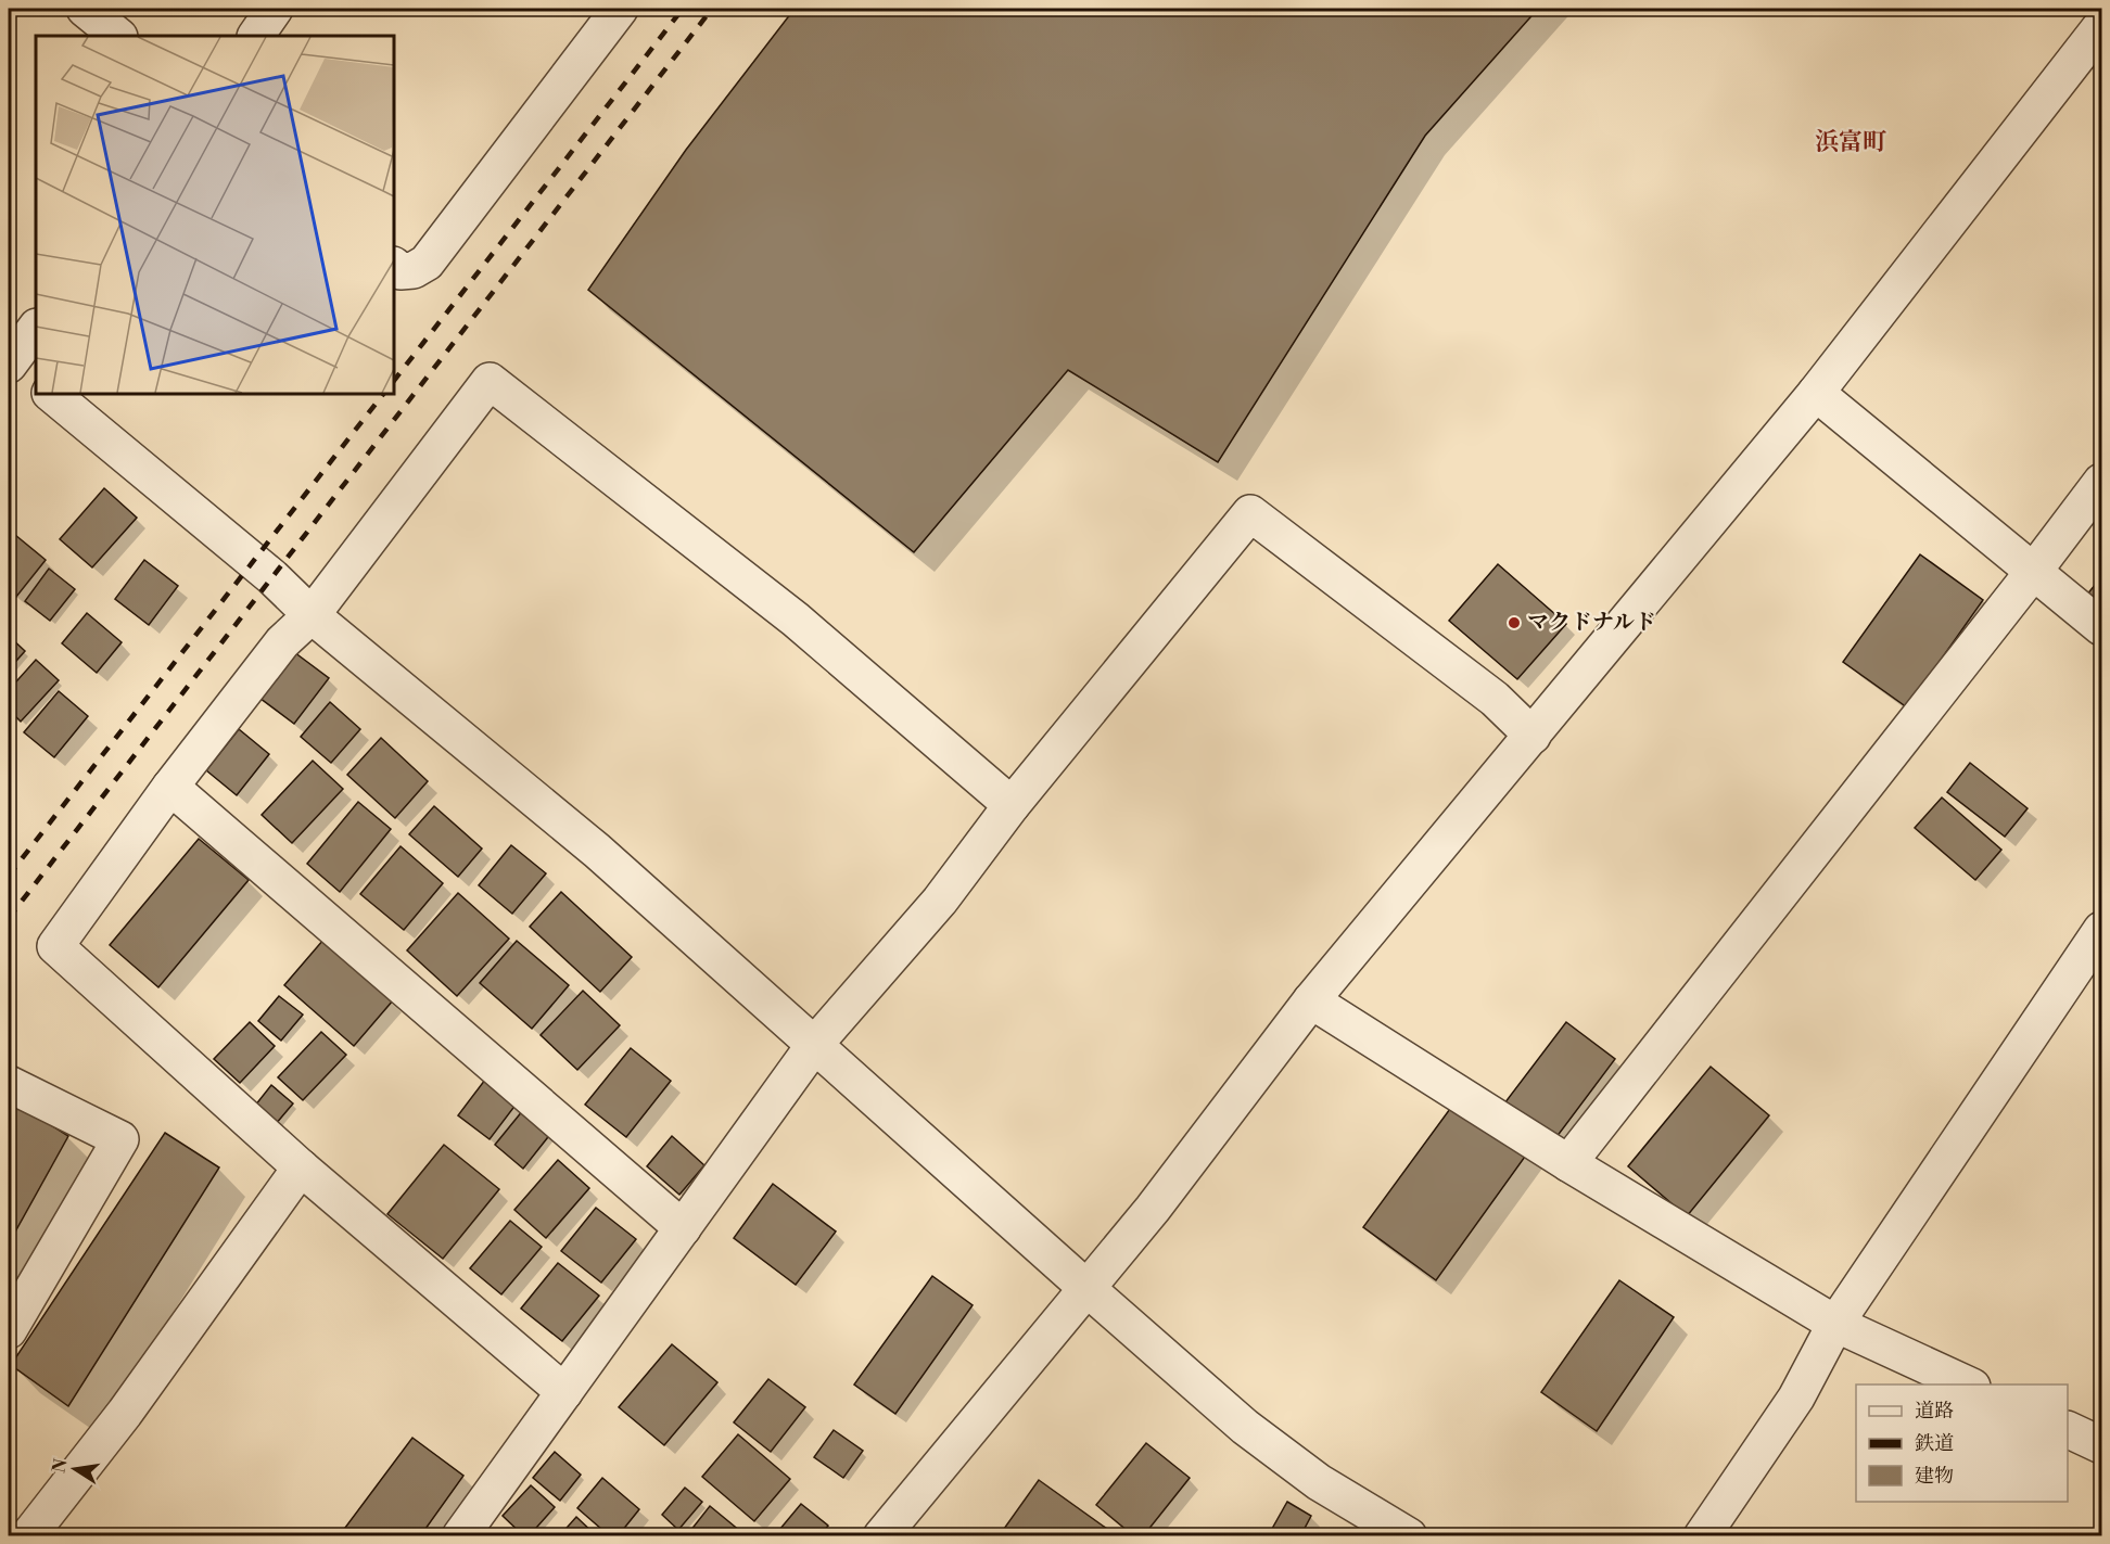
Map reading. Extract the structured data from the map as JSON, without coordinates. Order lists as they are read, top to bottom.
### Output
{
  "districts": ["浜富町"],
  "places": ["マクドナルド"],
  "legend": ["道路", "鉄道", "建物"],
  "north": "left"
}
